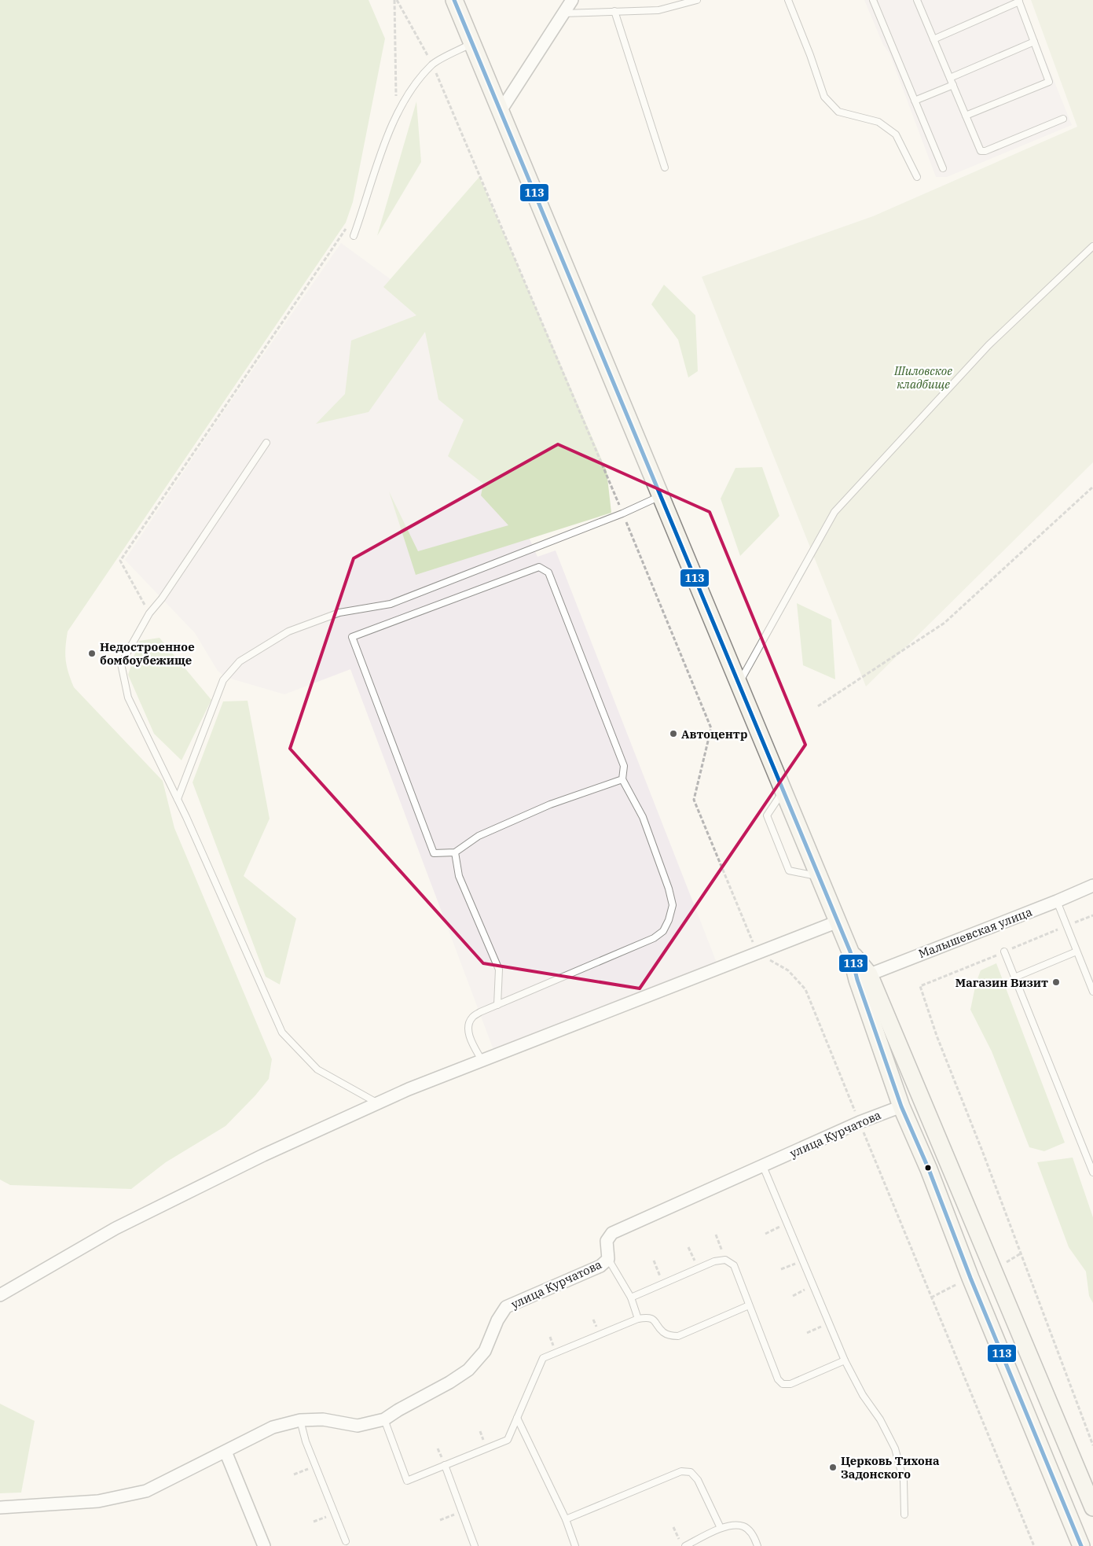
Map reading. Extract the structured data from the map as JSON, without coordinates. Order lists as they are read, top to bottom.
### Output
{
  "streets": {
    "street": ["Малышевская улица", "улица Курчатова"]
  },
  "parks": ["Шиловское кладбище"],
  "places": [
    "Недостроенное бомбоубежище",
    "Автоцентр",
    "Магазин Визит",
    "Церковь Тихона Задонского"
  ],
  "lines": ["transit line 113"]
}
